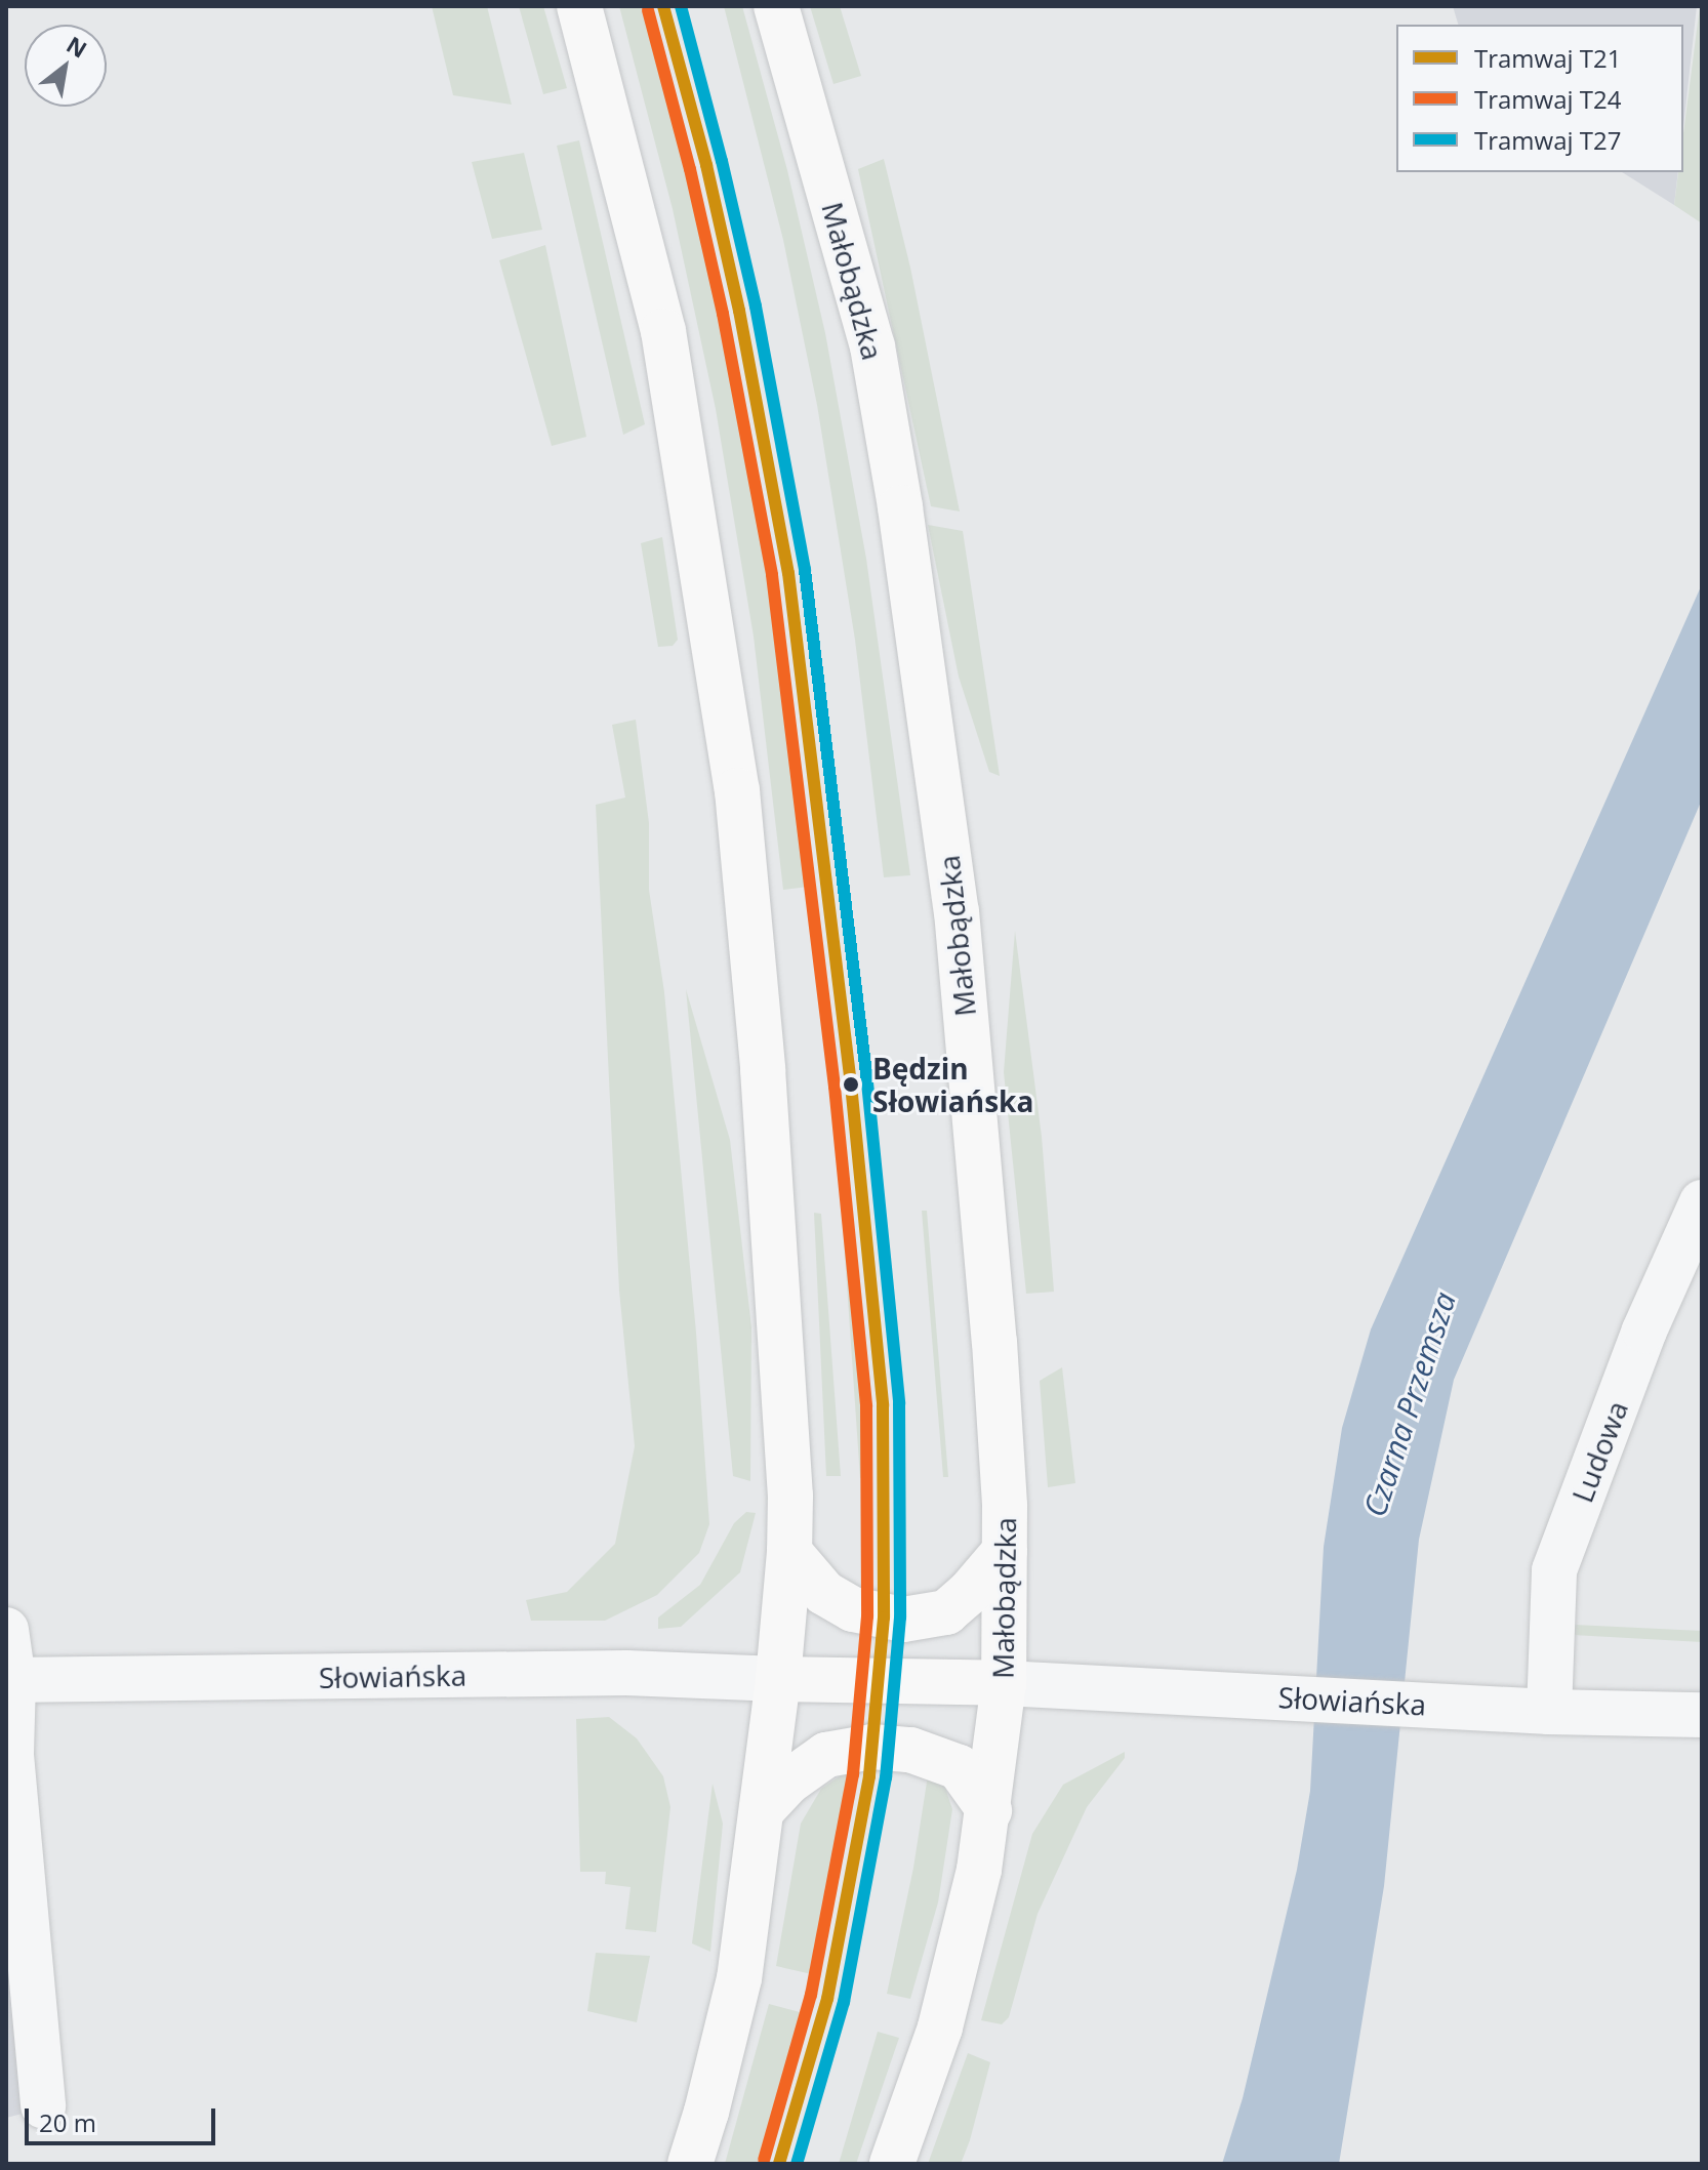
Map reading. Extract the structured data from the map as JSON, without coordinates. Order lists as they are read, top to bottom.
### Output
{
  "streets": {
    "street": ["Małobądzka", "Ludowa", "Słowiańska"]
  },
  "crossings": [
    ["Małobądzka", "Słowiańska"],
    ["Ludowa", "Słowiańska"]
  ],
  "water": ["Czarna Przemsza"],
  "places": ["Będzin Słowiańska"],
  "lines": ["tram line T21", "tram line T27", "tram line T24"],
  "legend": ["Tramwaj T21", "Tramwaj T24", "Tramwaj T27"],
  "scale_bar": "20 m",
  "north": "top right"
}
